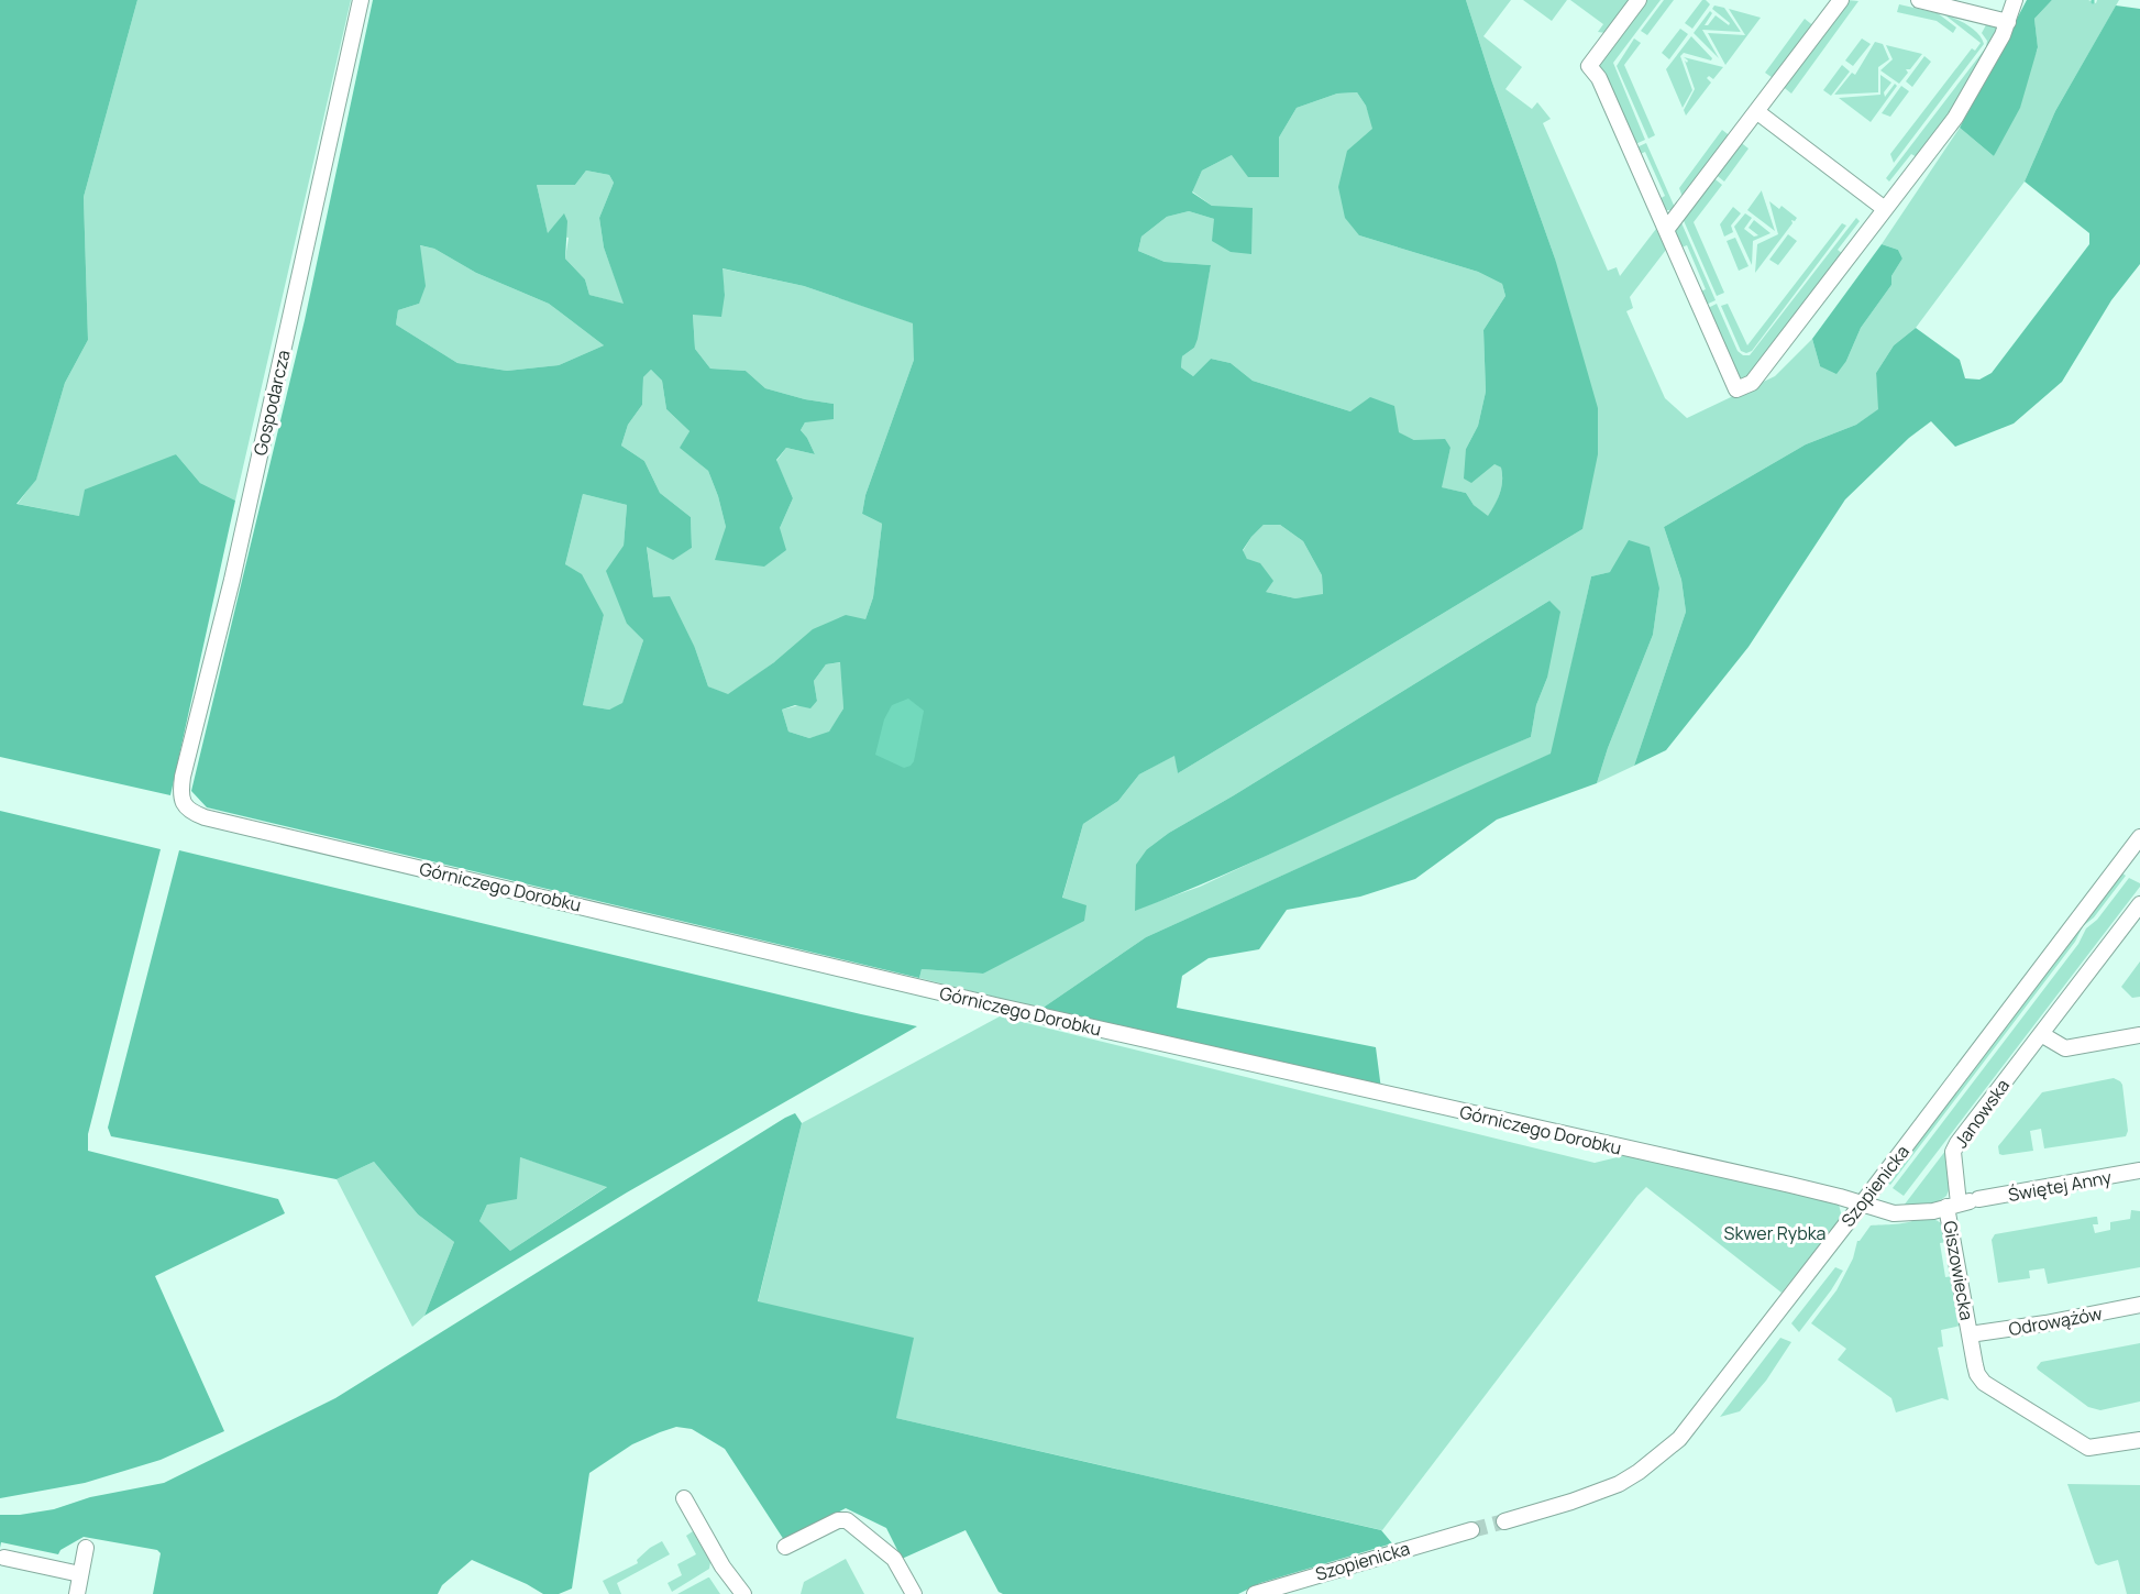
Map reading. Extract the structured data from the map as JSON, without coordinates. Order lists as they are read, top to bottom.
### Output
{
  "streets": {
    "street": [
      "Gospodarcza",
      "Górniczego Dorobku",
      "Janowska",
      "Szopienicka",
      "Świętej Anny",
      "Giszowiecka",
      "Odrowążów"
    ]
  },
  "crossings": [
    ["Gospodarcza", "Górniczego Dorobku"],
    ["Górniczego Dorobku", "Szopienicka"],
    ["Górniczego Dorobku", "Świętej Anny"],
    ["Janowska", "Świętej Anny"],
    ["Janowska", "Giszowiecka"],
    ["Szopienicka", "Świętej Anny"],
    ["Świętej Anny", "Giszowiecka"],
    ["Giszowiecka", "Odrowążów"]
  ],
  "parks": ["Skwer Rybka"]
}
